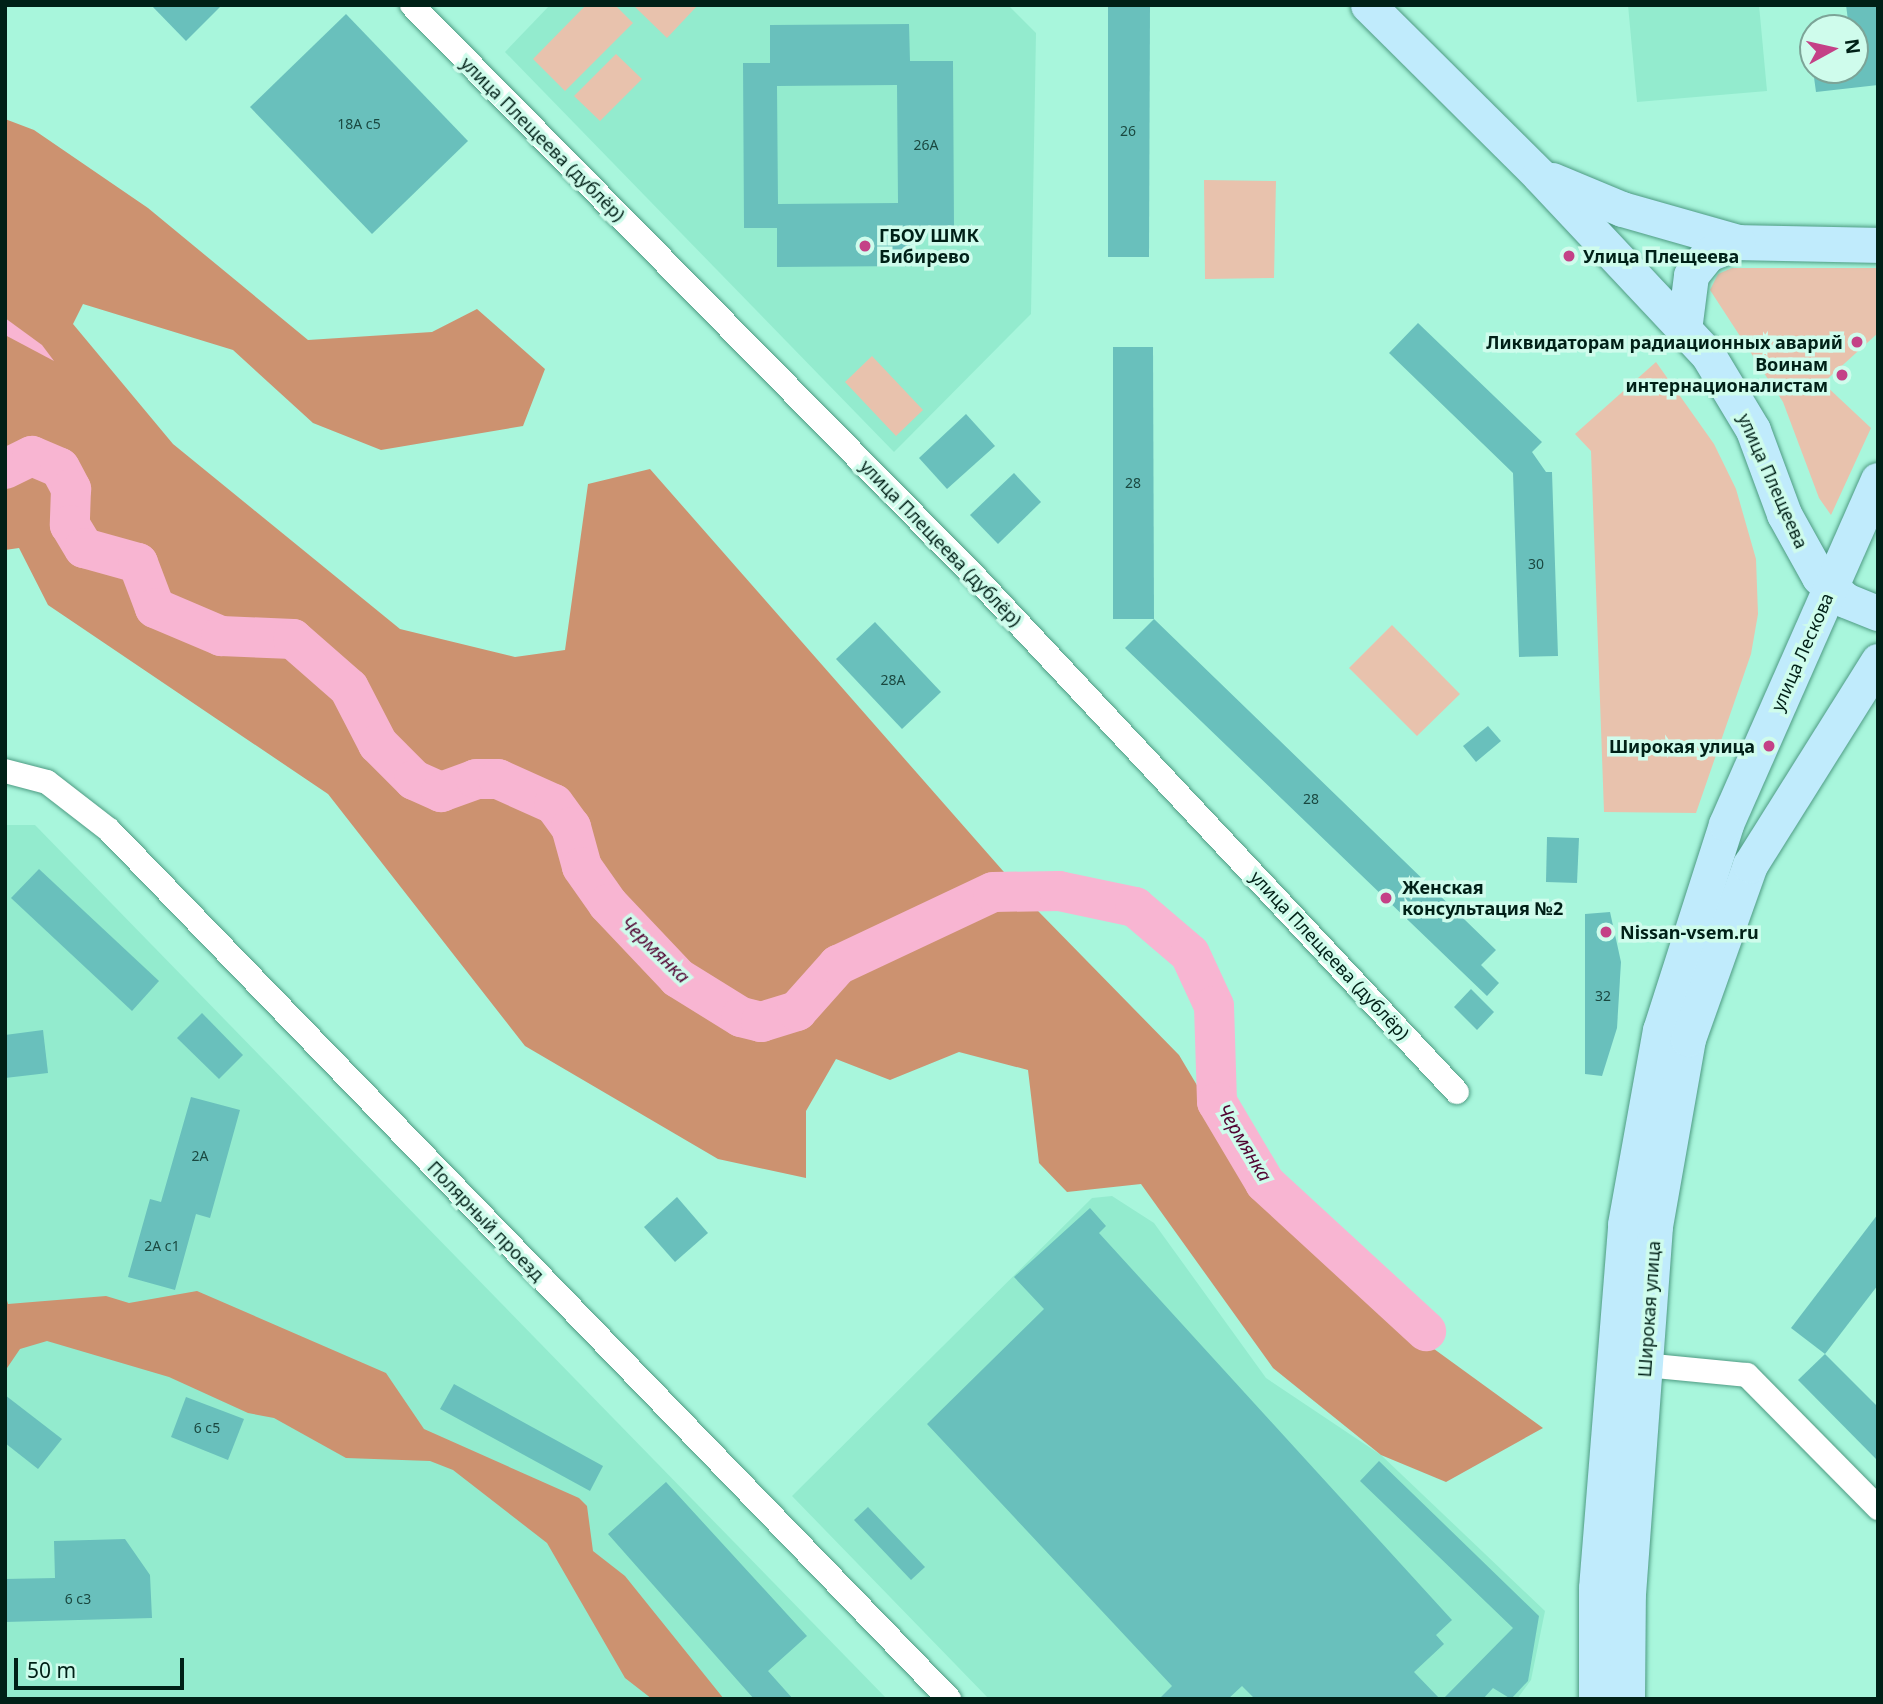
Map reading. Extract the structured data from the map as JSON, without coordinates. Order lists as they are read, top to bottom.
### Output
{
  "streets": {
    "main road": ["улица Плещеева", "улица Лескова", "Широкая улица"],
    "street": ["улица Плещеева (дублёр)", "Полярный проезд"]
  },
  "crossings": [
    ["улица Плещеева", "улица Лескова"],
    ["улица Лескова", "Широкая улица"]
  ],
  "water": ["Чермянка"],
  "places": [
    "ГБОУ ШМК Бибирево",
    "Улица Плещеева",
    "Ликвидаторам радиационных аварий",
    "Воинам интернационалистам",
    "Широкая улица",
    "Женская консультация №2",
    "Nissan-vsem.ru"
  ],
  "house_numbers": [
    "18А с5",
    "26",
    "26А",
    "28",
    "30",
    "28А",
    "28",
    "32",
    "2А",
    "2А с1",
    "6 с5",
    "6 с3"
  ],
  "scale_bar": "50 m",
  "north": "right"
}
